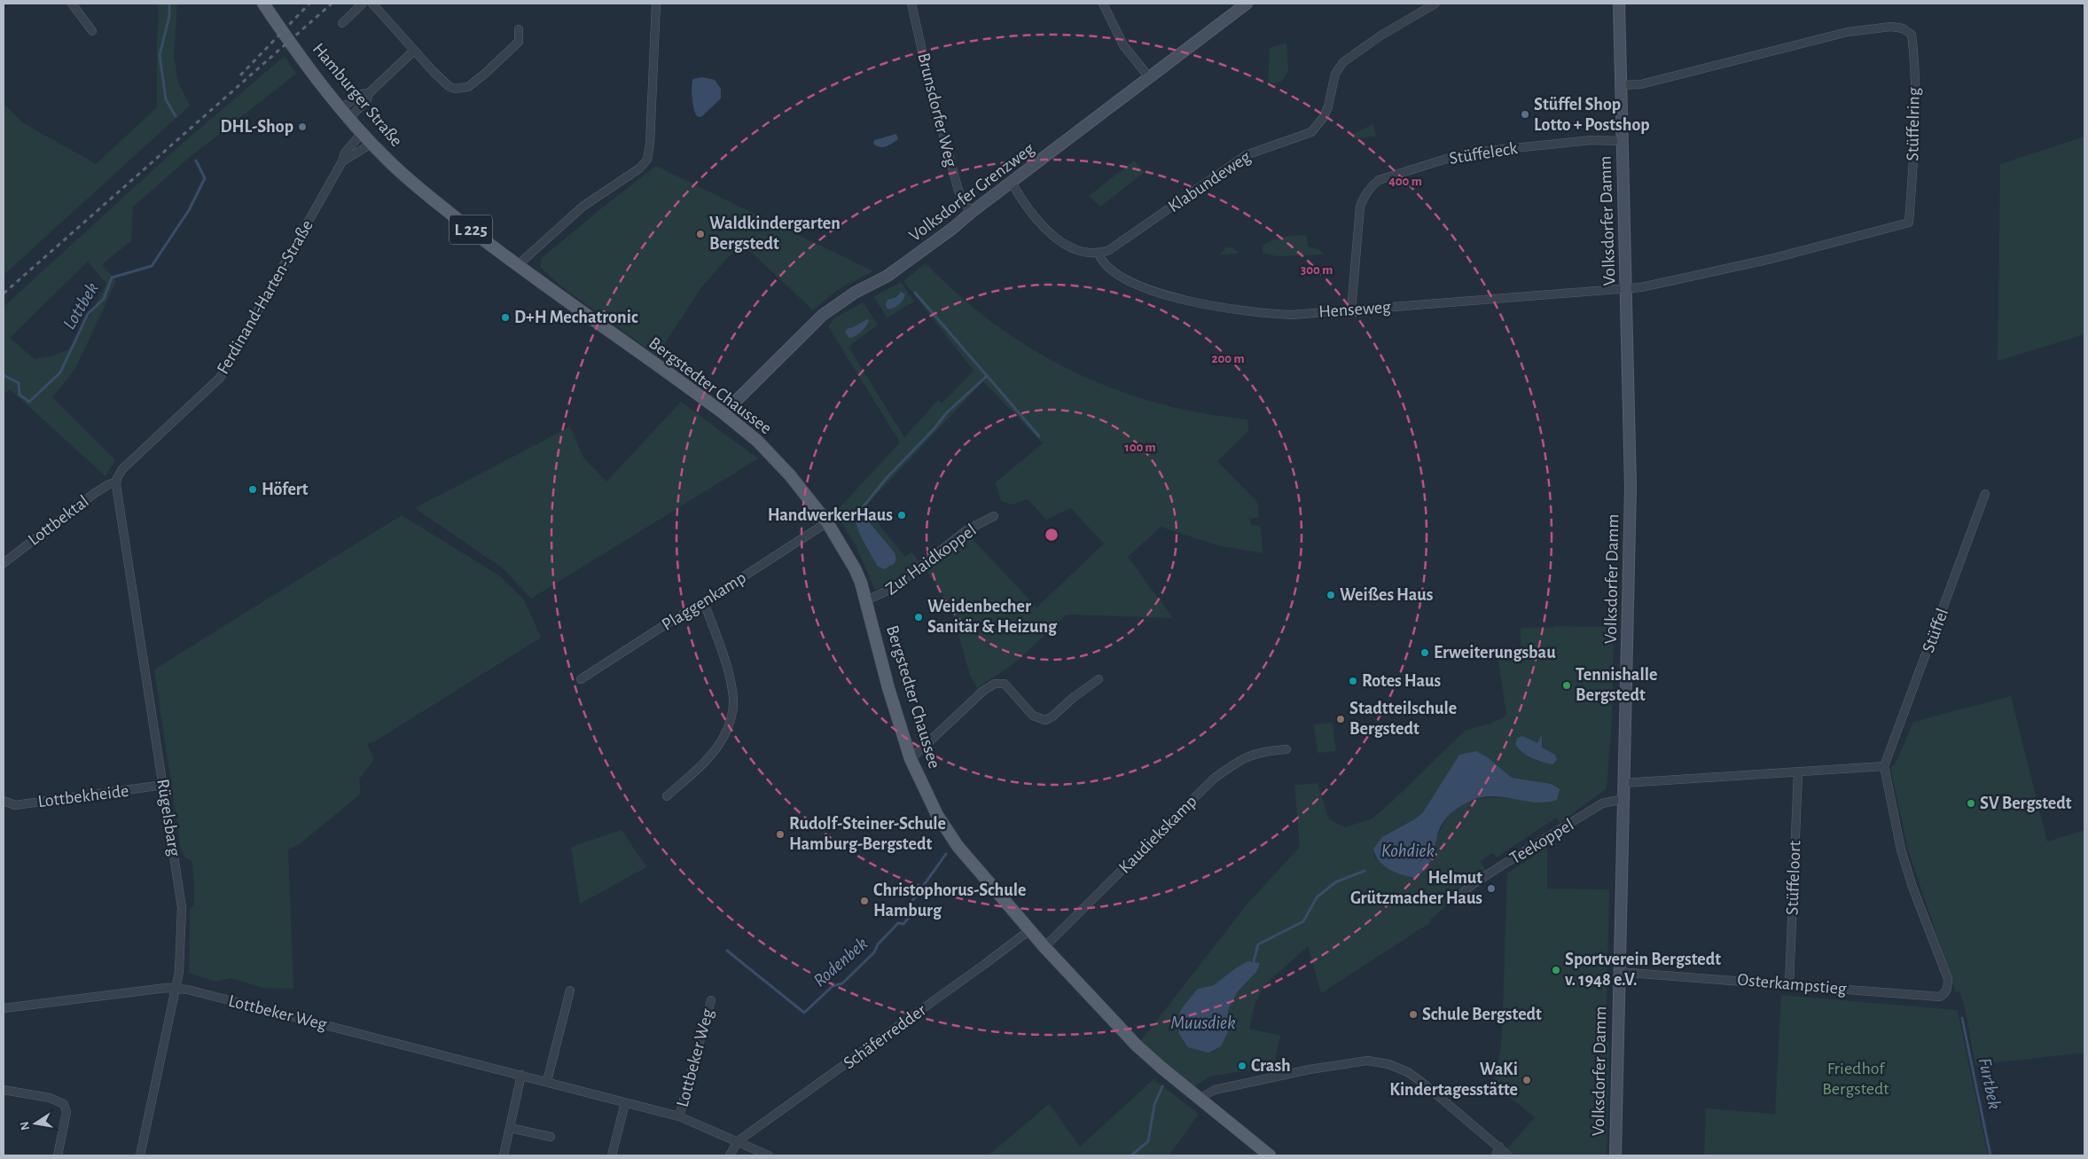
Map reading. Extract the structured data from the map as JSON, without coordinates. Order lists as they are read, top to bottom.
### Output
{
  "streets": {
    "main road": [
      "Hamburger Straße",
      "Volksdorfer Grenzweg",
      "Volksdorfer Damm",
      "L 225",
      "Bergstedter Chaussee"
    ],
    "street": [
      "Brunsdorfer Weg",
      "Stüffelring",
      "Stüffeleck",
      "Klabundeweg",
      "Ferdinand-Harten-Straße",
      "Henseweg",
      "Lottbektal",
      "Zur Haidkoppel",
      "Plaggenkamp",
      "Stüffel",
      "Lottbekheide",
      "Rügelsbarg",
      "Kaudiekskamp",
      "Teekoppel",
      "Stüffeloort",
      "Osterkampstieg",
      "Lottbeker Weg",
      "Schäferredder"
    ]
  },
  "crossings": [
    ["Hamburger Straße", "Ferdinand-Harten-Straße"],
    ["Hamburger Straße", "Bergstedter Chaussee"],
    ["Brunsdorfer Weg", "Volksdorfer Grenzweg"],
    ["Stüffelring", "Volksdorfer Damm"],
    ["Stüffelring", "Henseweg"],
    ["Stüffeleck", "Volksdorfer Damm"],
    ["Stüffeleck", "Henseweg"],
    ["Klabundeweg", "Henseweg"],
    ["Volksdorfer Grenzweg", "Bergstedter Chaussee"],
    ["Volksdorfer Damm", "Henseweg"],
    ["Volksdorfer Damm", "Teekoppel"],
    ["Volksdorfer Damm", "Osterkampstieg"],
    ["Ferdinand-Harten-Straße", "Lottbektal"],
    ["Ferdinand-Harten-Straße", "Rügelsbarg"],
    ["Bergstedter Chaussee", "Zur Haidkoppel"],
    ["Bergstedter Chaussee", "Plaggenkamp"],
    ["Bergstedter Chaussee", "Kaudiekskamp"],
    ["Bergstedter Chaussee", "Schäferredder"],
    ["Lottbektal", "Rügelsbarg"],
    ["Stüffel", "Osterkampstieg"],
    ["Lottbekheide", "Rügelsbarg"],
    ["Rügelsbarg", "Lottbeker Weg"],
    ["Stüffeloort", "Osterkampstieg"],
    ["Lottbeker Weg", "Schäferredder"]
  ],
  "water": [
    "Lottbek",
    "Kohdiek",
    "Rodenbek",
    "Muusdiek",
    "Furtbek"
  ],
  "parks": ["Friedhof Bergstedt"],
  "places": [
    "Stüffel Shop Lotto + Postshop",
    "DHL-Shop",
    "Waldkindergarten Bergstedt",
    "D+H Mechatronic",
    "Höfert",
    "HandwerkerHaus",
    "Weißes Haus",
    "Weidenbecher Sanitär & Heizung",
    "Erweiterungsbau",
    "Rotes Haus",
    "Tennishalle Bergstedt",
    "Stadtteilschule Bergstedt",
    "SV Bergstedt",
    "Rudolf-Steiner-Schule Hamburg-Bergstedt",
    "Helmut Grützmacher Haus",
    "Christophorus-Schule Hamburg",
    "Sportverein Bergstedt v. 1948 e.V.",
    "Schule Bergstedt",
    "Crash",
    "WaKi Kindertagesstätte"
  ],
  "north": "left",
  "rings": [
    "400 m",
    "300 m",
    "200 m",
    "100 m"
  ]
}
